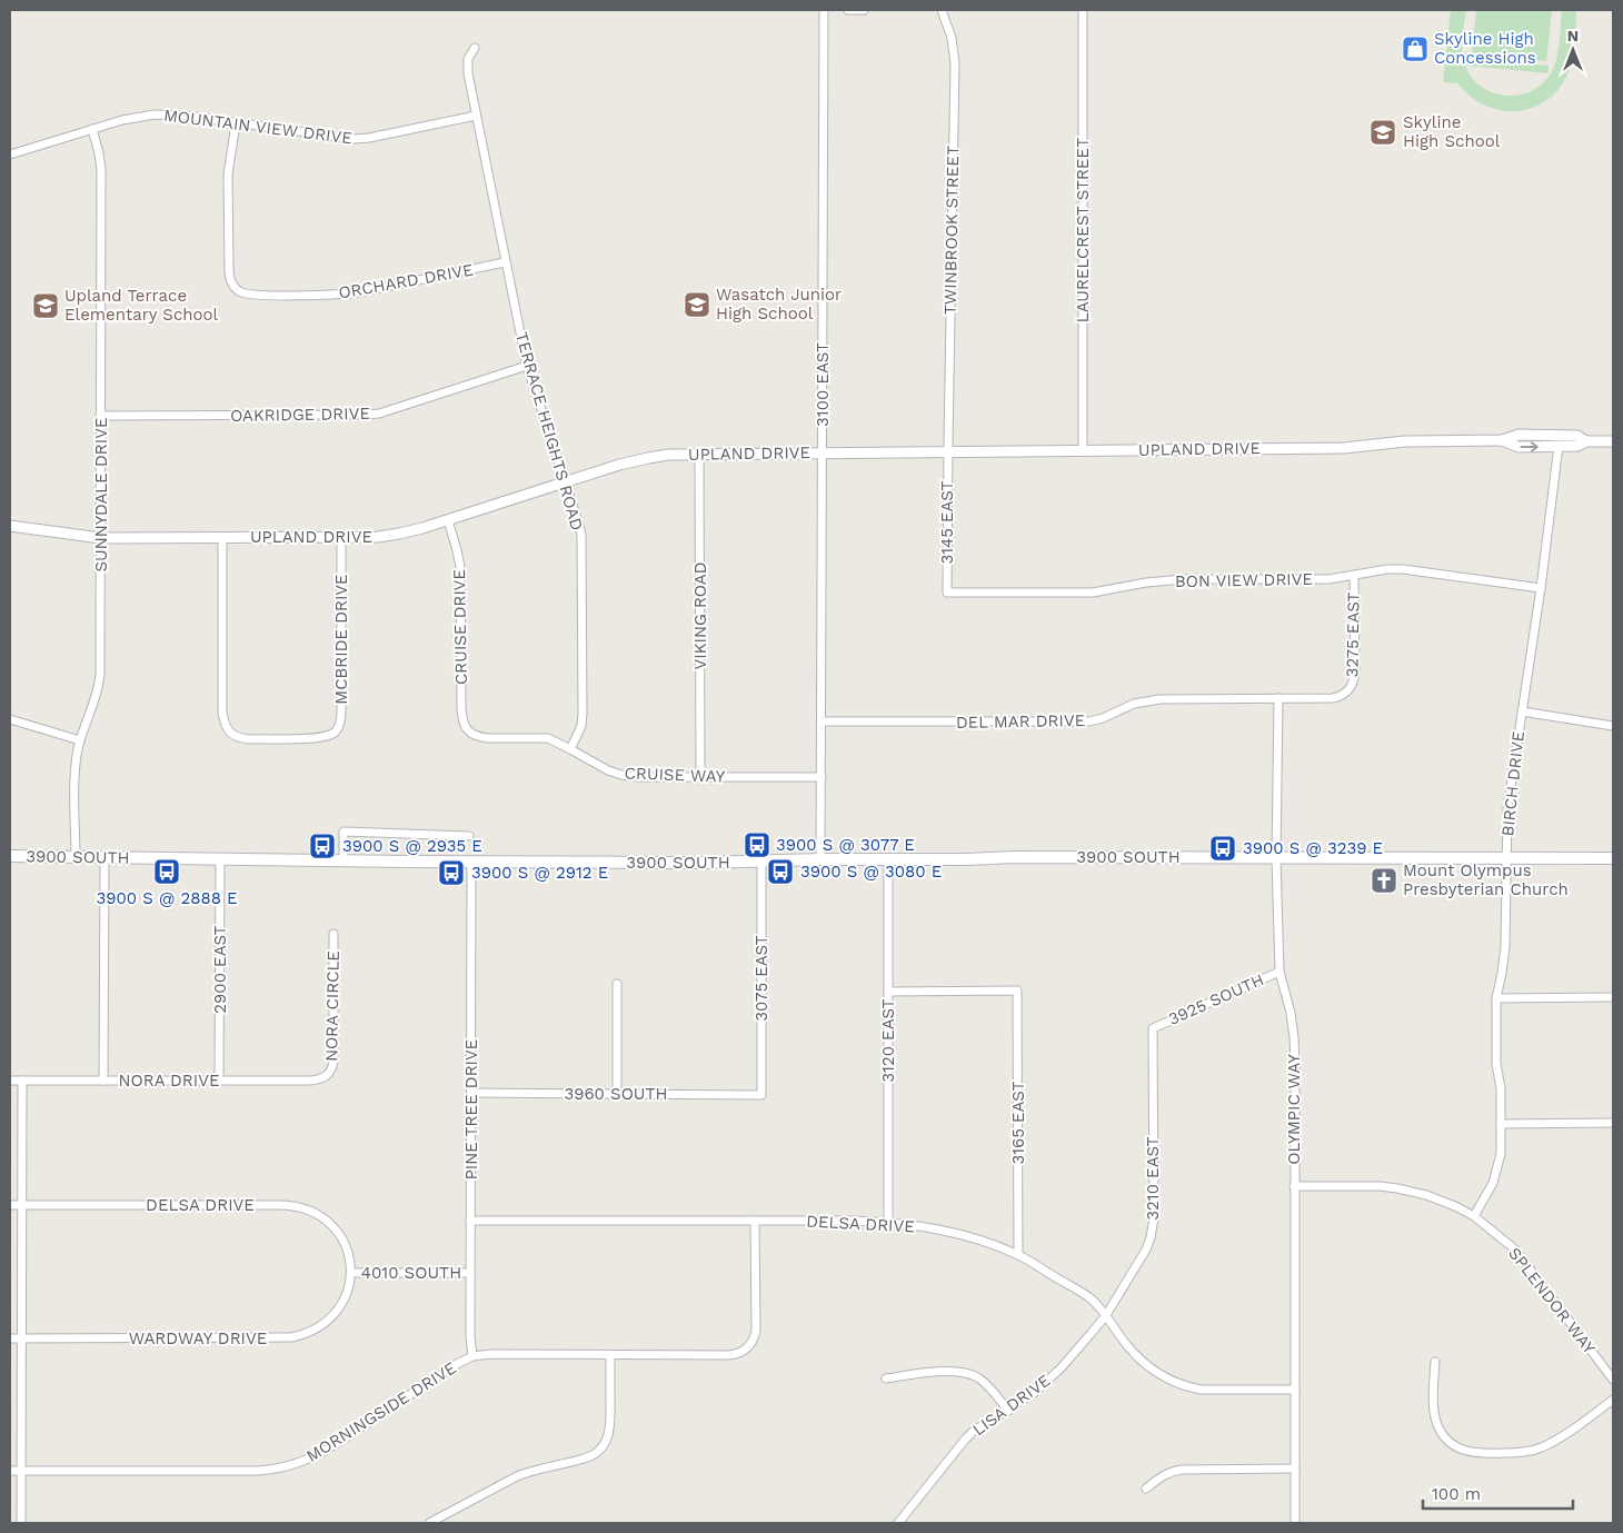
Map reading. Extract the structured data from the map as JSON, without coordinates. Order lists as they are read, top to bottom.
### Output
{
  "streets": {
    "main road": ["3900 SOUTH"],
    "street": [
      "MOUNTAIN VIEW DRIVE",
      "TWINBROOK STREET",
      "LAURELCREST STREET",
      "ORCHARD DRIVE",
      "3100 EAST",
      "OAKRIDGE DRIVE",
      "TERRACE HEIGHTS ROAD",
      "UPLAND DRIVE",
      "SUNNYDALE DRIVE",
      "3145 EAST",
      "BON VIEW DRIVE",
      "VIKING ROAD",
      "CRUISE DRIVE",
      "3275 EAST",
      "MCBRIDE DRIVE",
      "DEL MAR DRIVE",
      "CRUISE WAY",
      "BIRCH DRIVE",
      "2900 EAST",
      "3075 EAST",
      "3925 SOUTH",
      "NORA CIRCLE",
      "3120 EAST",
      "NORA DRIVE",
      "3960 SOUTH",
      "PINE TREE DRIVE",
      "OLYMPIC WAY",
      "3165 EAST",
      "3210 EAST",
      "DELSA DRIVE",
      "4010 SOUTH",
      "SPLENDOR WAY",
      "WARDWAY DRIVE",
      "LISA DRIVE",
      "MORNINGSIDE DRIVE"
    ]
  },
  "crossings": [
    ["MOUNTAIN VIEW DRIVE", "ORCHARD DRIVE"],
    ["MOUNTAIN VIEW DRIVE", "TERRACE HEIGHTS ROAD"],
    ["MOUNTAIN VIEW DRIVE", "SUNNYDALE DRIVE"],
    ["TWINBROOK STREET", "UPLAND DRIVE"],
    ["TWINBROOK STREET", "3145 EAST"],
    ["LAURELCREST STREET", "UPLAND DRIVE"],
    ["ORCHARD DRIVE", "TERRACE HEIGHTS ROAD"],
    ["3100 EAST", "UPLAND DRIVE"],
    ["3100 EAST", "DEL MAR DRIVE"],
    ["3100 EAST", "CRUISE WAY"],
    ["3100 EAST", "3900 SOUTH"],
    ["OAKRIDGE DRIVE", "TERRACE HEIGHTS ROAD"],
    ["OAKRIDGE DRIVE", "SUNNYDALE DRIVE"],
    ["TERRACE HEIGHTS ROAD", "UPLAND DRIVE"],
    ["TERRACE HEIGHTS ROAD", "CRUISE WAY"],
    ["UPLAND DRIVE", "SUNNYDALE DRIVE"],
    ["UPLAND DRIVE", "3145 EAST"],
    ["UPLAND DRIVE", "VIKING ROAD"],
    ["UPLAND DRIVE", "CRUISE DRIVE"],
    ["UPLAND DRIVE", "MCBRIDE DRIVE"],
    ["UPLAND DRIVE", "BIRCH DRIVE"],
    ["SUNNYDALE DRIVE", "3900 SOUTH"],
    ["3145 EAST", "BON VIEW DRIVE"],
    ["BON VIEW DRIVE", "3275 EAST"],
    ["BON VIEW DRIVE", "BIRCH DRIVE"],
    ["VIKING ROAD", "CRUISE WAY"],
    ["CRUISE DRIVE", "CRUISE WAY"],
    ["3275 EAST", "DEL MAR DRIVE"],
    ["DEL MAR DRIVE", "OLYMPIC WAY"],
    ["BIRCH DRIVE", "3900 SOUTH"],
    ["BIRCH DRIVE", "SPLENDOR WAY"],
    ["3900 SOUTH", "2900 EAST"],
    ["3900 SOUTH", "3075 EAST"],
    ["3900 SOUTH", "3120 EAST"],
    ["3900 SOUTH", "PINE TREE DRIVE"],
    ["3900 SOUTH", "OLYMPIC WAY"],
    ["2900 EAST", "NORA DRIVE"],
    ["3075 EAST", "3960 SOUTH"],
    ["3925 SOUTH", "OLYMPIC WAY"],
    ["3925 SOUTH", "3210 EAST"],
    ["NORA CIRCLE", "NORA DRIVE"],
    ["3120 EAST", "3165 EAST"],
    ["3120 EAST", "DELSA DRIVE"],
    ["3960 SOUTH", "PINE TREE DRIVE"],
    ["PINE TREE DRIVE", "DELSA DRIVE"],
    ["PINE TREE DRIVE", "4010 SOUTH"],
    ["PINE TREE DRIVE", "MORNINGSIDE DRIVE"],
    ["OLYMPIC WAY", "DELSA DRIVE"],
    ["OLYMPIC WAY", "SPLENDOR WAY"],
    ["3165 EAST", "DELSA DRIVE"],
    ["3210 EAST", "DELSA DRIVE"],
    ["3210 EAST", "LISA DRIVE"],
    ["DELSA DRIVE", "4010 SOUTH"],
    ["DELSA DRIVE", "WARDWAY DRIVE"],
    ["DELSA DRIVE", "LISA DRIVE"],
    ["DELSA DRIVE", "MORNINGSIDE DRIVE"],
    ["4010 SOUTH", "WARDWAY DRIVE"]
  ],
  "places": {
    "shop": ["Skyline High Concessions"],
    "school or university": ["Skyline High School", "Wasatch Junior High School", "Upland Terrace Elementary School"],
    "bus stop": [
      "3900 S @ 3077 E",
      "3900 S @ 2935 E",
      "3900 S @ 3239 E",
      "3900 S @ 2888 E",
      "3900 S @ 3080 E",
      "3900 S @ 2912 E"
    ],
    "church": ["Mount Olympus Presbyterian Church"]
  },
  "scale_bar": "100 m",
  "north": "top"
}
